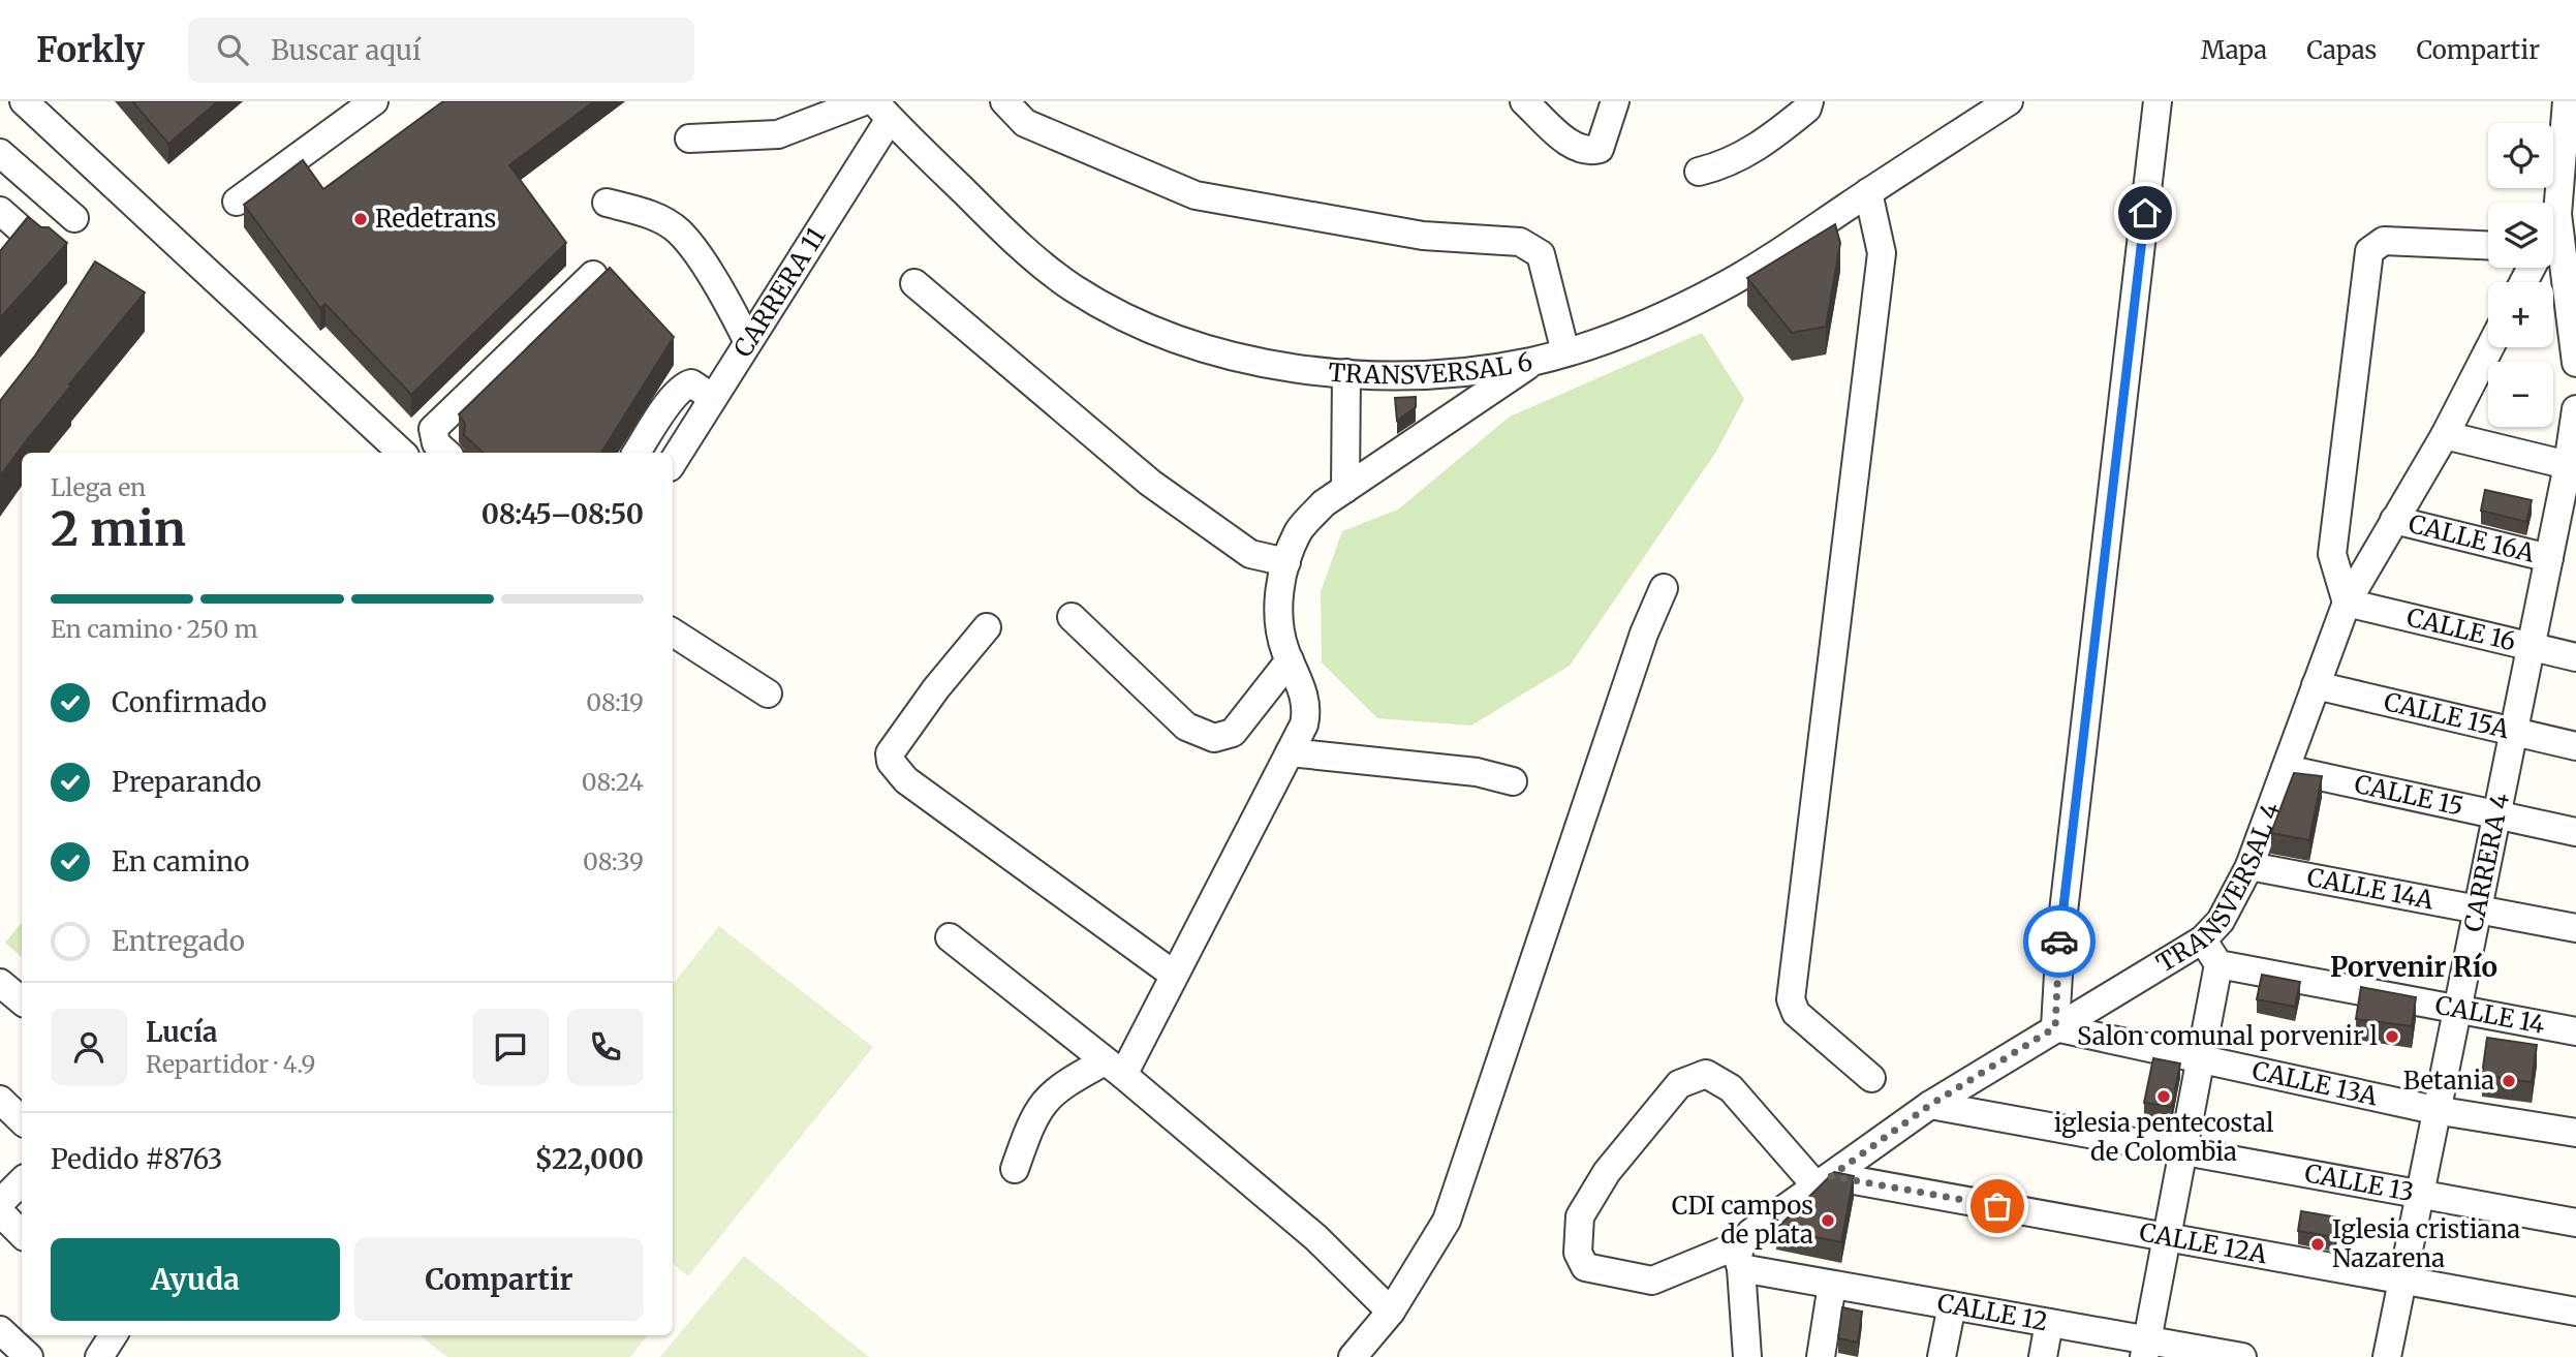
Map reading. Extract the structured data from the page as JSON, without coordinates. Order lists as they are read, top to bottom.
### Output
{
  "streets": {
    "street": [
      "CARRERA 11",
      "TRANSVERSAL 6",
      "CALLE 16A",
      "CALLE 16",
      "CALLE 15A",
      "CALLE 15",
      "CARRERA 4",
      "TRANSVERSAL 4",
      "CALLE 14A",
      "CALLE 14",
      "CALLE 13A",
      "CALLE 13",
      "CALLE 12A",
      "CALLE 12"
    ]
  },
  "crossings": [
    ["CARRERA 11", "TRANSVERSAL 6"],
    ["CALLE 16A", "CARRERA 4"],
    ["CALLE 16A", "TRANSVERSAL 4"],
    ["CALLE 16", "CARRERA 4"],
    ["CALLE 16", "TRANSVERSAL 4"],
    ["CALLE 15A", "CARRERA 4"],
    ["CALLE 15A", "TRANSVERSAL 4"],
    ["CALLE 15", "CARRERA 4"],
    ["CALLE 15", "TRANSVERSAL 4"],
    ["CARRERA 4", "CALLE 14A"],
    ["CARRERA 4", "CALLE 14"],
    ["CARRERA 4", "CALLE 13A"],
    ["CARRERA 4", "CALLE 13"],
    ["CARRERA 4", "CALLE 12A"],
    ["TRANSVERSAL 4", "CALLE 14A"],
    ["TRANSVERSAL 4", "CALLE 13A"],
    ["TRANSVERSAL 4", "CALLE 13"],
    ["TRANSVERSAL 4", "CALLE 12A"],
    ["TRANSVERSAL 4", "CALLE 12"]
  ],
  "districts": ["Porvenir Río"],
  "places": [
    "Redetrans",
    "Salon comunal porvenir l",
    "Betania",
    "iglesia pentecostal de Colombia",
    "CDI campos de plata",
    "Iglesia cristiana Nazarena"
  ],
  "page": {
    "header": "Forkly",
    "search": "Buscar aquí",
    "nav": ["Mapa", "Capas", "Compartir"],
    "map_buttons": ["+", "−"],
    "heading": ["2 min", "Llega en", "08:45–08:50"],
    "panel": [
      "Lucía",
      "Repartidor · 4.9",
      "Pedido #8763",
      "$22,000"
    ],
    "bar": "En camino · 250 m",
    "list": [
      ["Confirmado", "08:19"],
      ["Preparando", "08:24"],
      ["En camino", "08:39"],
      "Entregado"
    ],
    "buttons": ["Ayuda", "Compartir"]
  }
}
